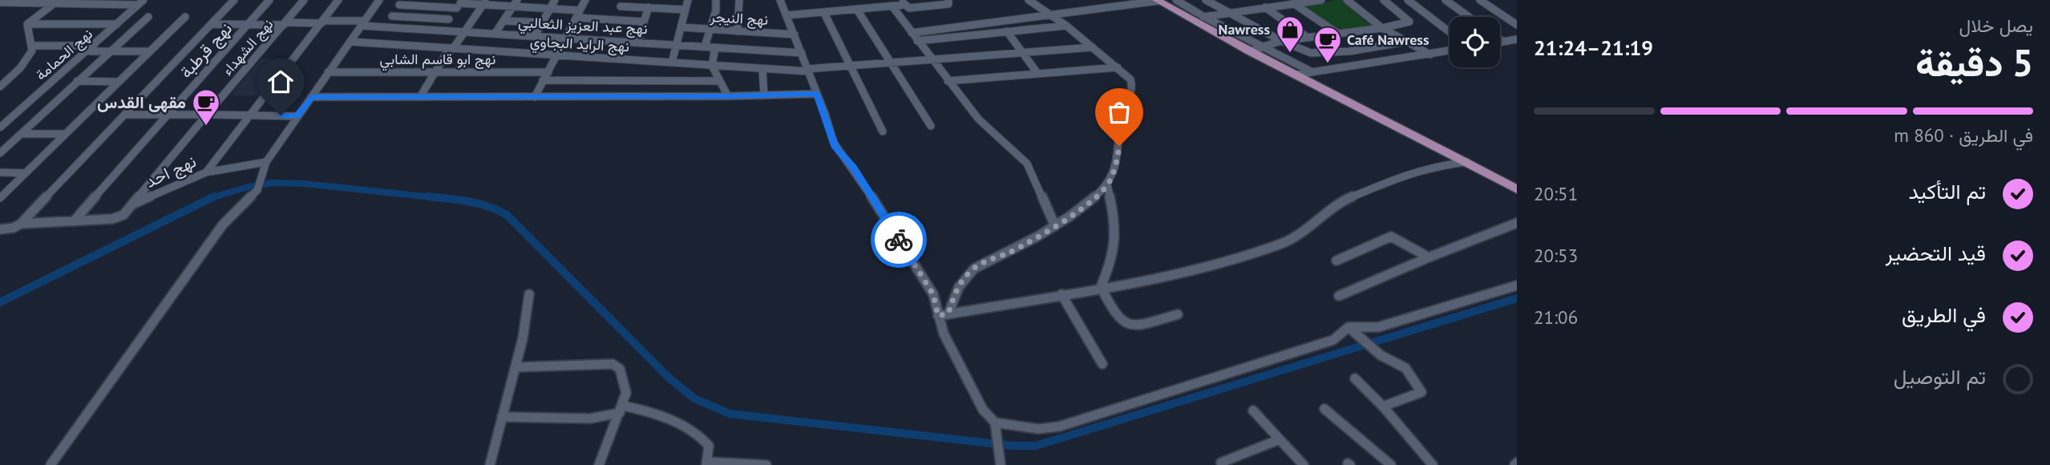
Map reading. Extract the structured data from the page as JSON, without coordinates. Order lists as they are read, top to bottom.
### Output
{
  "streets": {
    "street": [
      "نهج النيجر",
      "نهج عبد العزيز الثعالبي",
      "نهج الرايد البجاوي",
      "نهج الشهداء",
      "نهج قرطبة",
      "نهج الحمامة",
      "نهج ابو قاسم الشابي",
      "نهج احد"
    ]
  },
  "crossings": [
    ["نهج عبد العزيز الثعالبي", "نهج الشهداء"],
    ["نهج عبد العزيز الثعالبي", "نهج قرطبة"],
    ["نهج عبد العزيز الثعالبي", "نهج احد"]
  ],
  "places": {
    "shop": ["Nawress"],
    "cafe": ["Café Nawress", "مقهى القدس"]
  },
  "page": {
    "heading": ["5 دقيقة", "يصل خلال", "21:19–21:24"],
    "bar": "في الطريق · 860 m",
    "list": [
      ["تم التأكيد", "20:51"],
      ["قيد التحضير", "20:53"],
      ["في الطريق", "21:06"],
      "تم التوصيل"
    ]
  }
}
